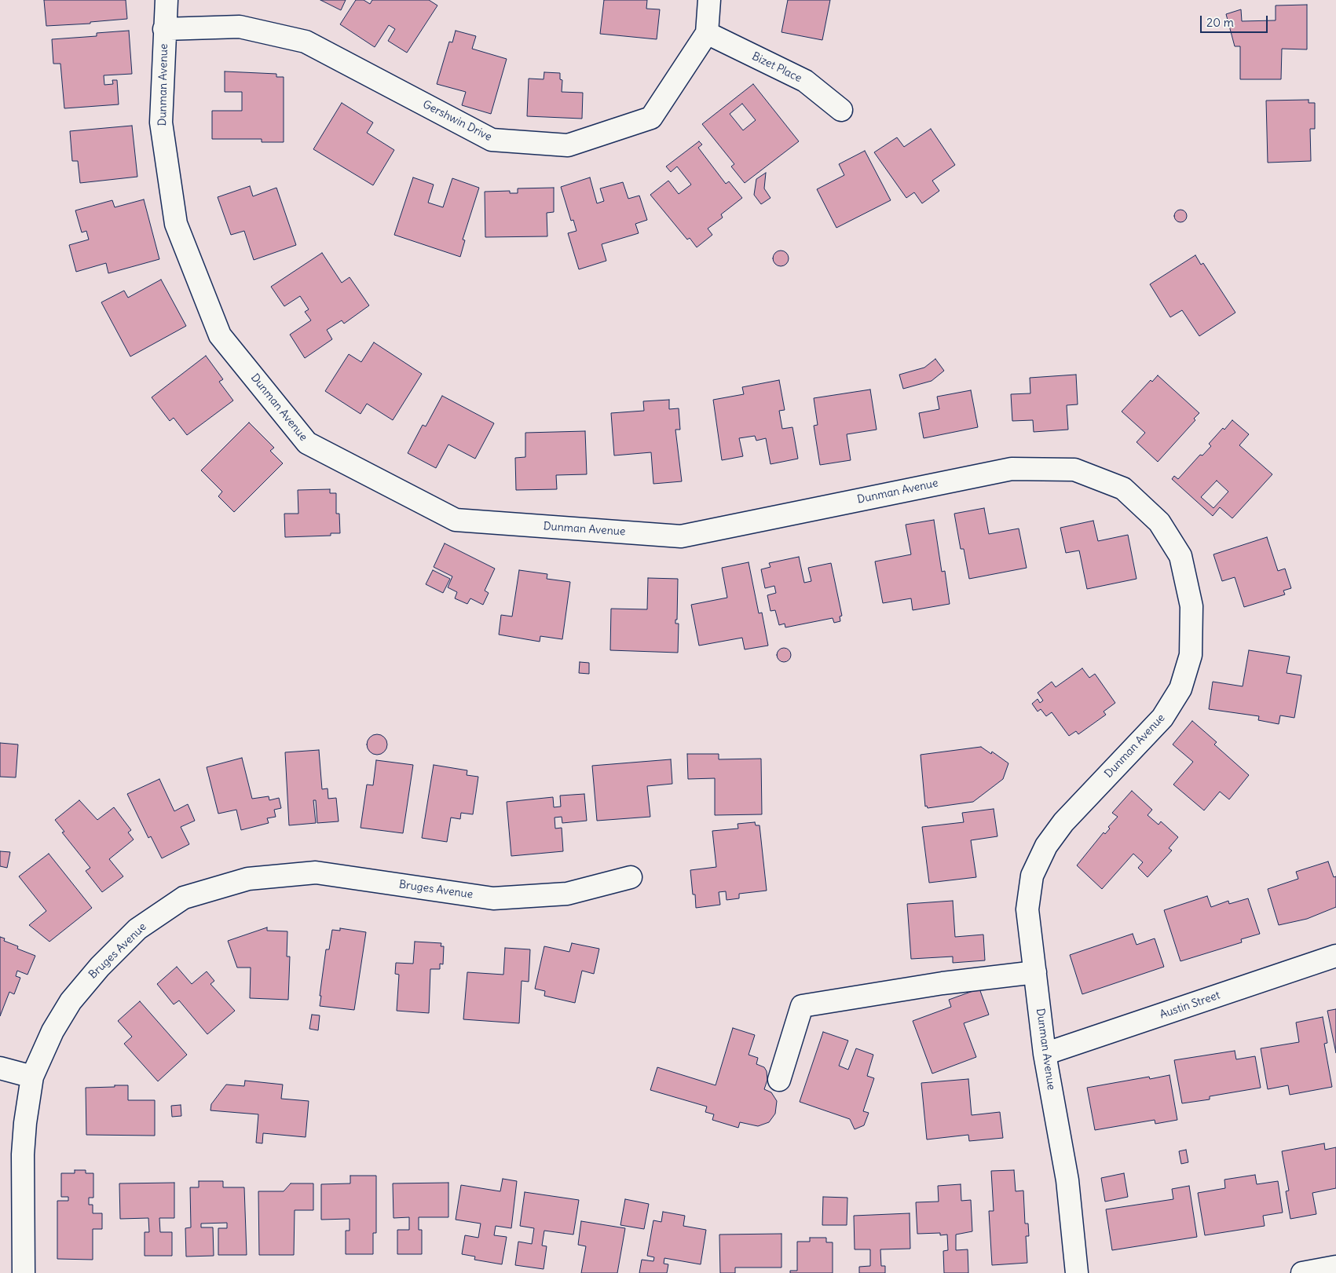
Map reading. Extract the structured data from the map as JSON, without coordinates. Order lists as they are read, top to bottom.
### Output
{
  "streets": {
    "street": [
      "Bizet Place",
      "Dunman Avenue",
      "Gershwin Drive",
      "Bruges Avenue",
      "Austin Street"
    ]
  },
  "crossings": [
    ["Bizet Place", "Gershwin Drive"],
    ["Dunman Avenue", "Gershwin Drive"],
    ["Dunman Avenue", "Austin Street"]
  ],
  "scale_bar": "20 m"
}
